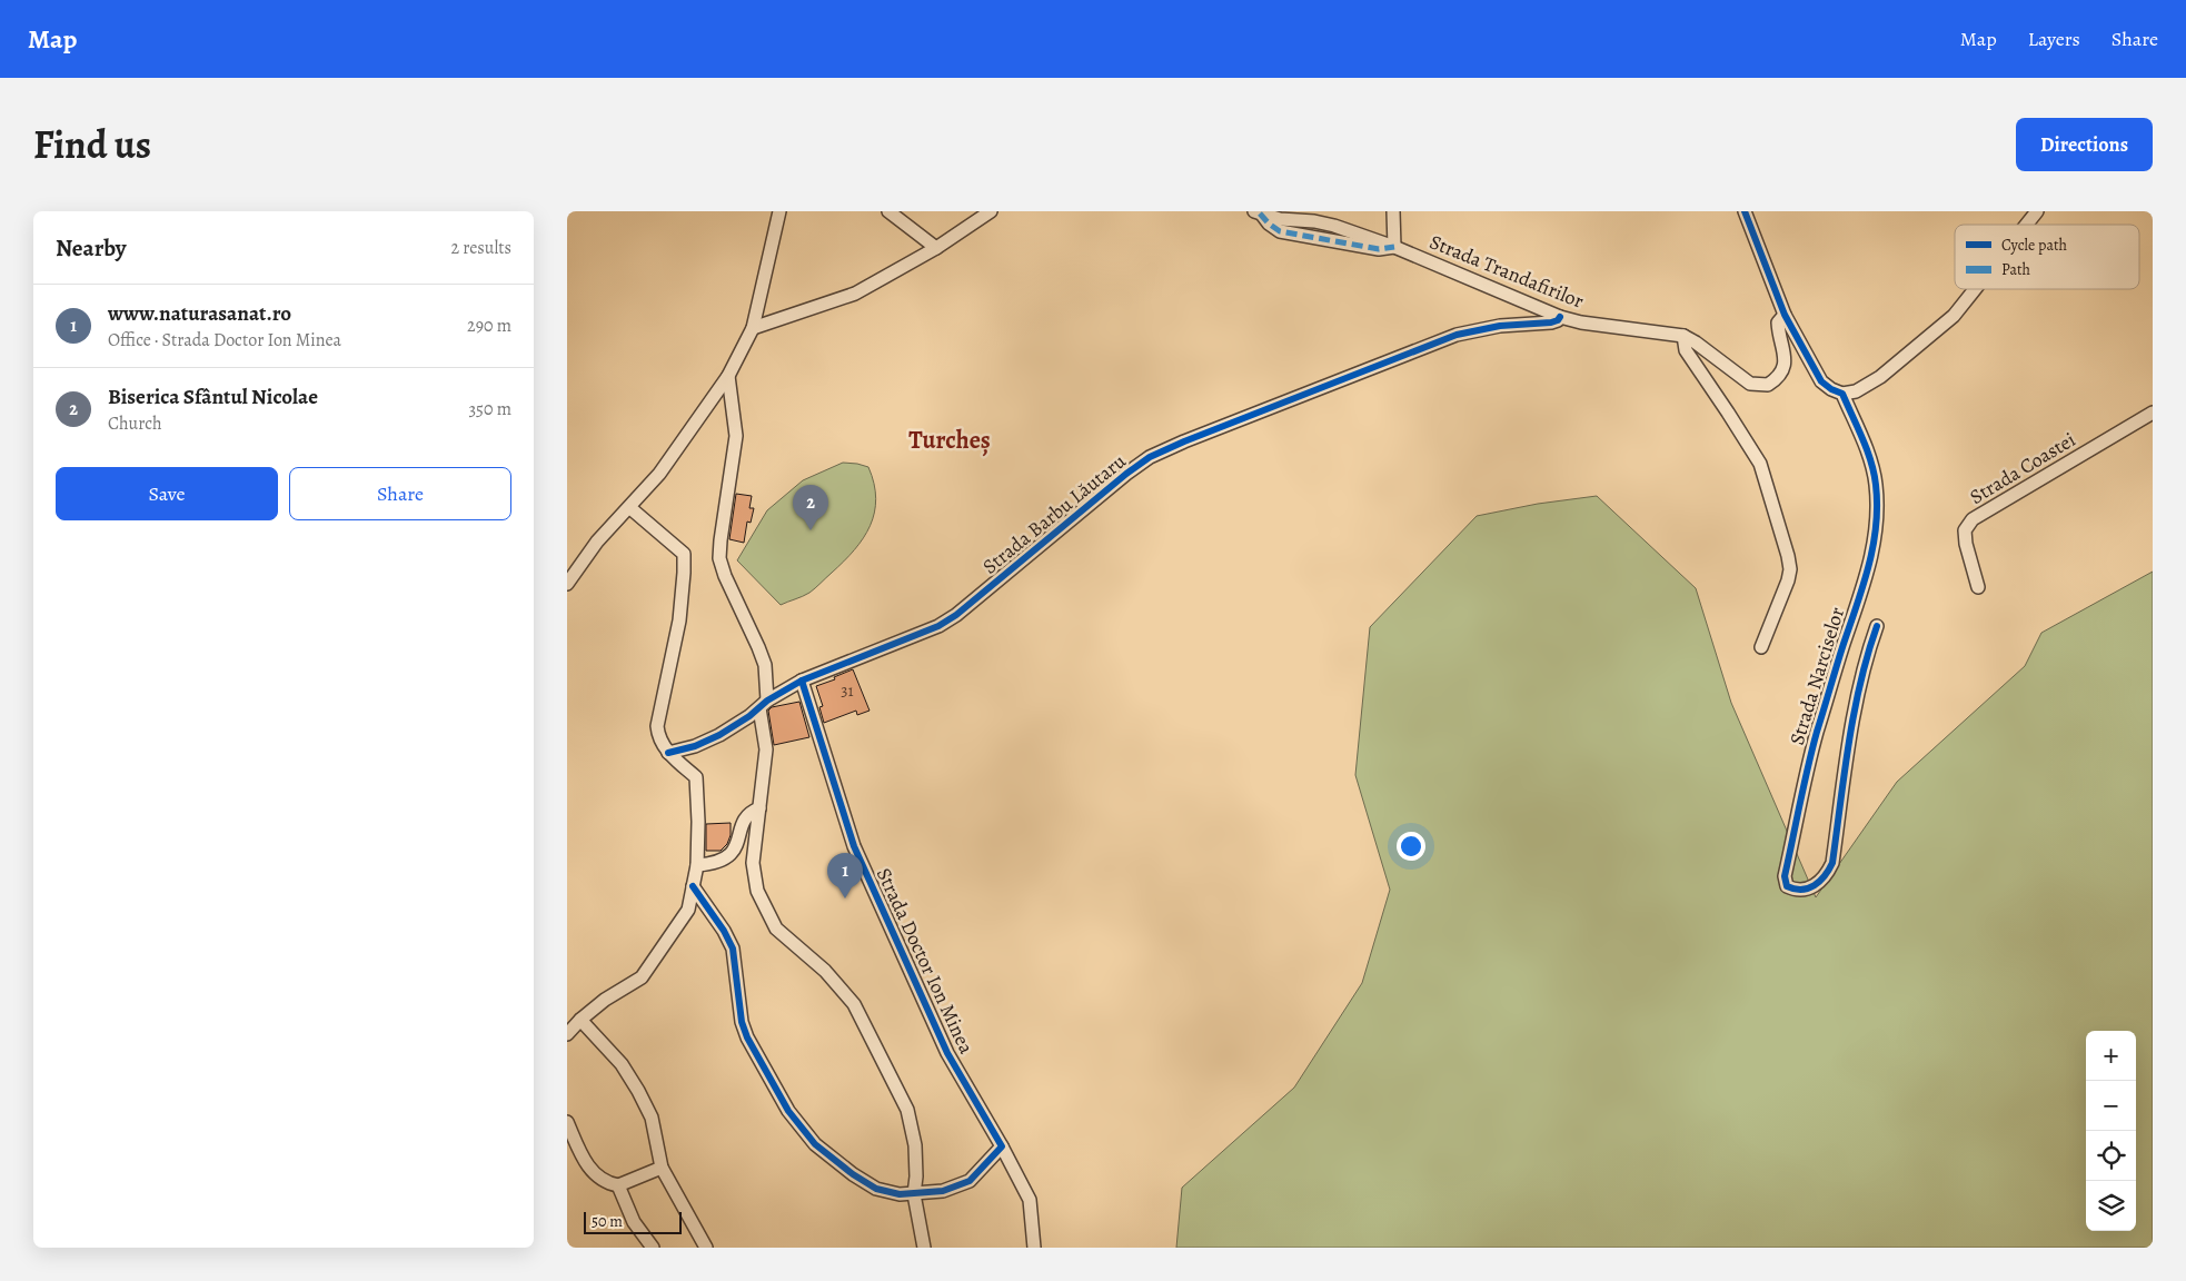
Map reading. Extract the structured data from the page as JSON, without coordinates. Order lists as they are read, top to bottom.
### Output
{
  "streets": {
    "street": [
      "Strada Trandafirilor",
      "Strada Coastei",
      "Strada Barbu Lăutaru",
      "Strada Narciselor",
      "Strada Doctor Ion Minea"
    ]
  },
  "crossings": [
    ["Strada Trandafirilor", "Strada Barbu Lăutaru"],
    ["Strada Barbu Lăutaru", "Strada Doctor Ion Minea"]
  ],
  "districts": ["Turcheș"],
  "house_numbers": ["31"],
  "legend": ["Cycle path", "Path"],
  "scale_bar": "50 m",
  "page": {
    "header": "Map",
    "nav": ["Map", "Layers", "Share"],
    "title": "Find us",
    "buttons": [
      "Directions",
      ["Save", "Share"]
    ],
    "heading": ["Nearby", "2 results"],
    "list": [
      {
        "mark": "1",
        "name": "www.naturasanat.ro",
        "note": "Office · Strada Doctor Ion Minea",
        "value": "290 m"
      },
      {
        "mark": "2",
        "name": "Biserica Sfântul Nicolae",
        "note": "Church",
        "value": "350 m"
      }
    ],
    "pins": ["2", "1"],
    "map_buttons": ["+", "−"],
    "scale": "50 m"
  }
}
